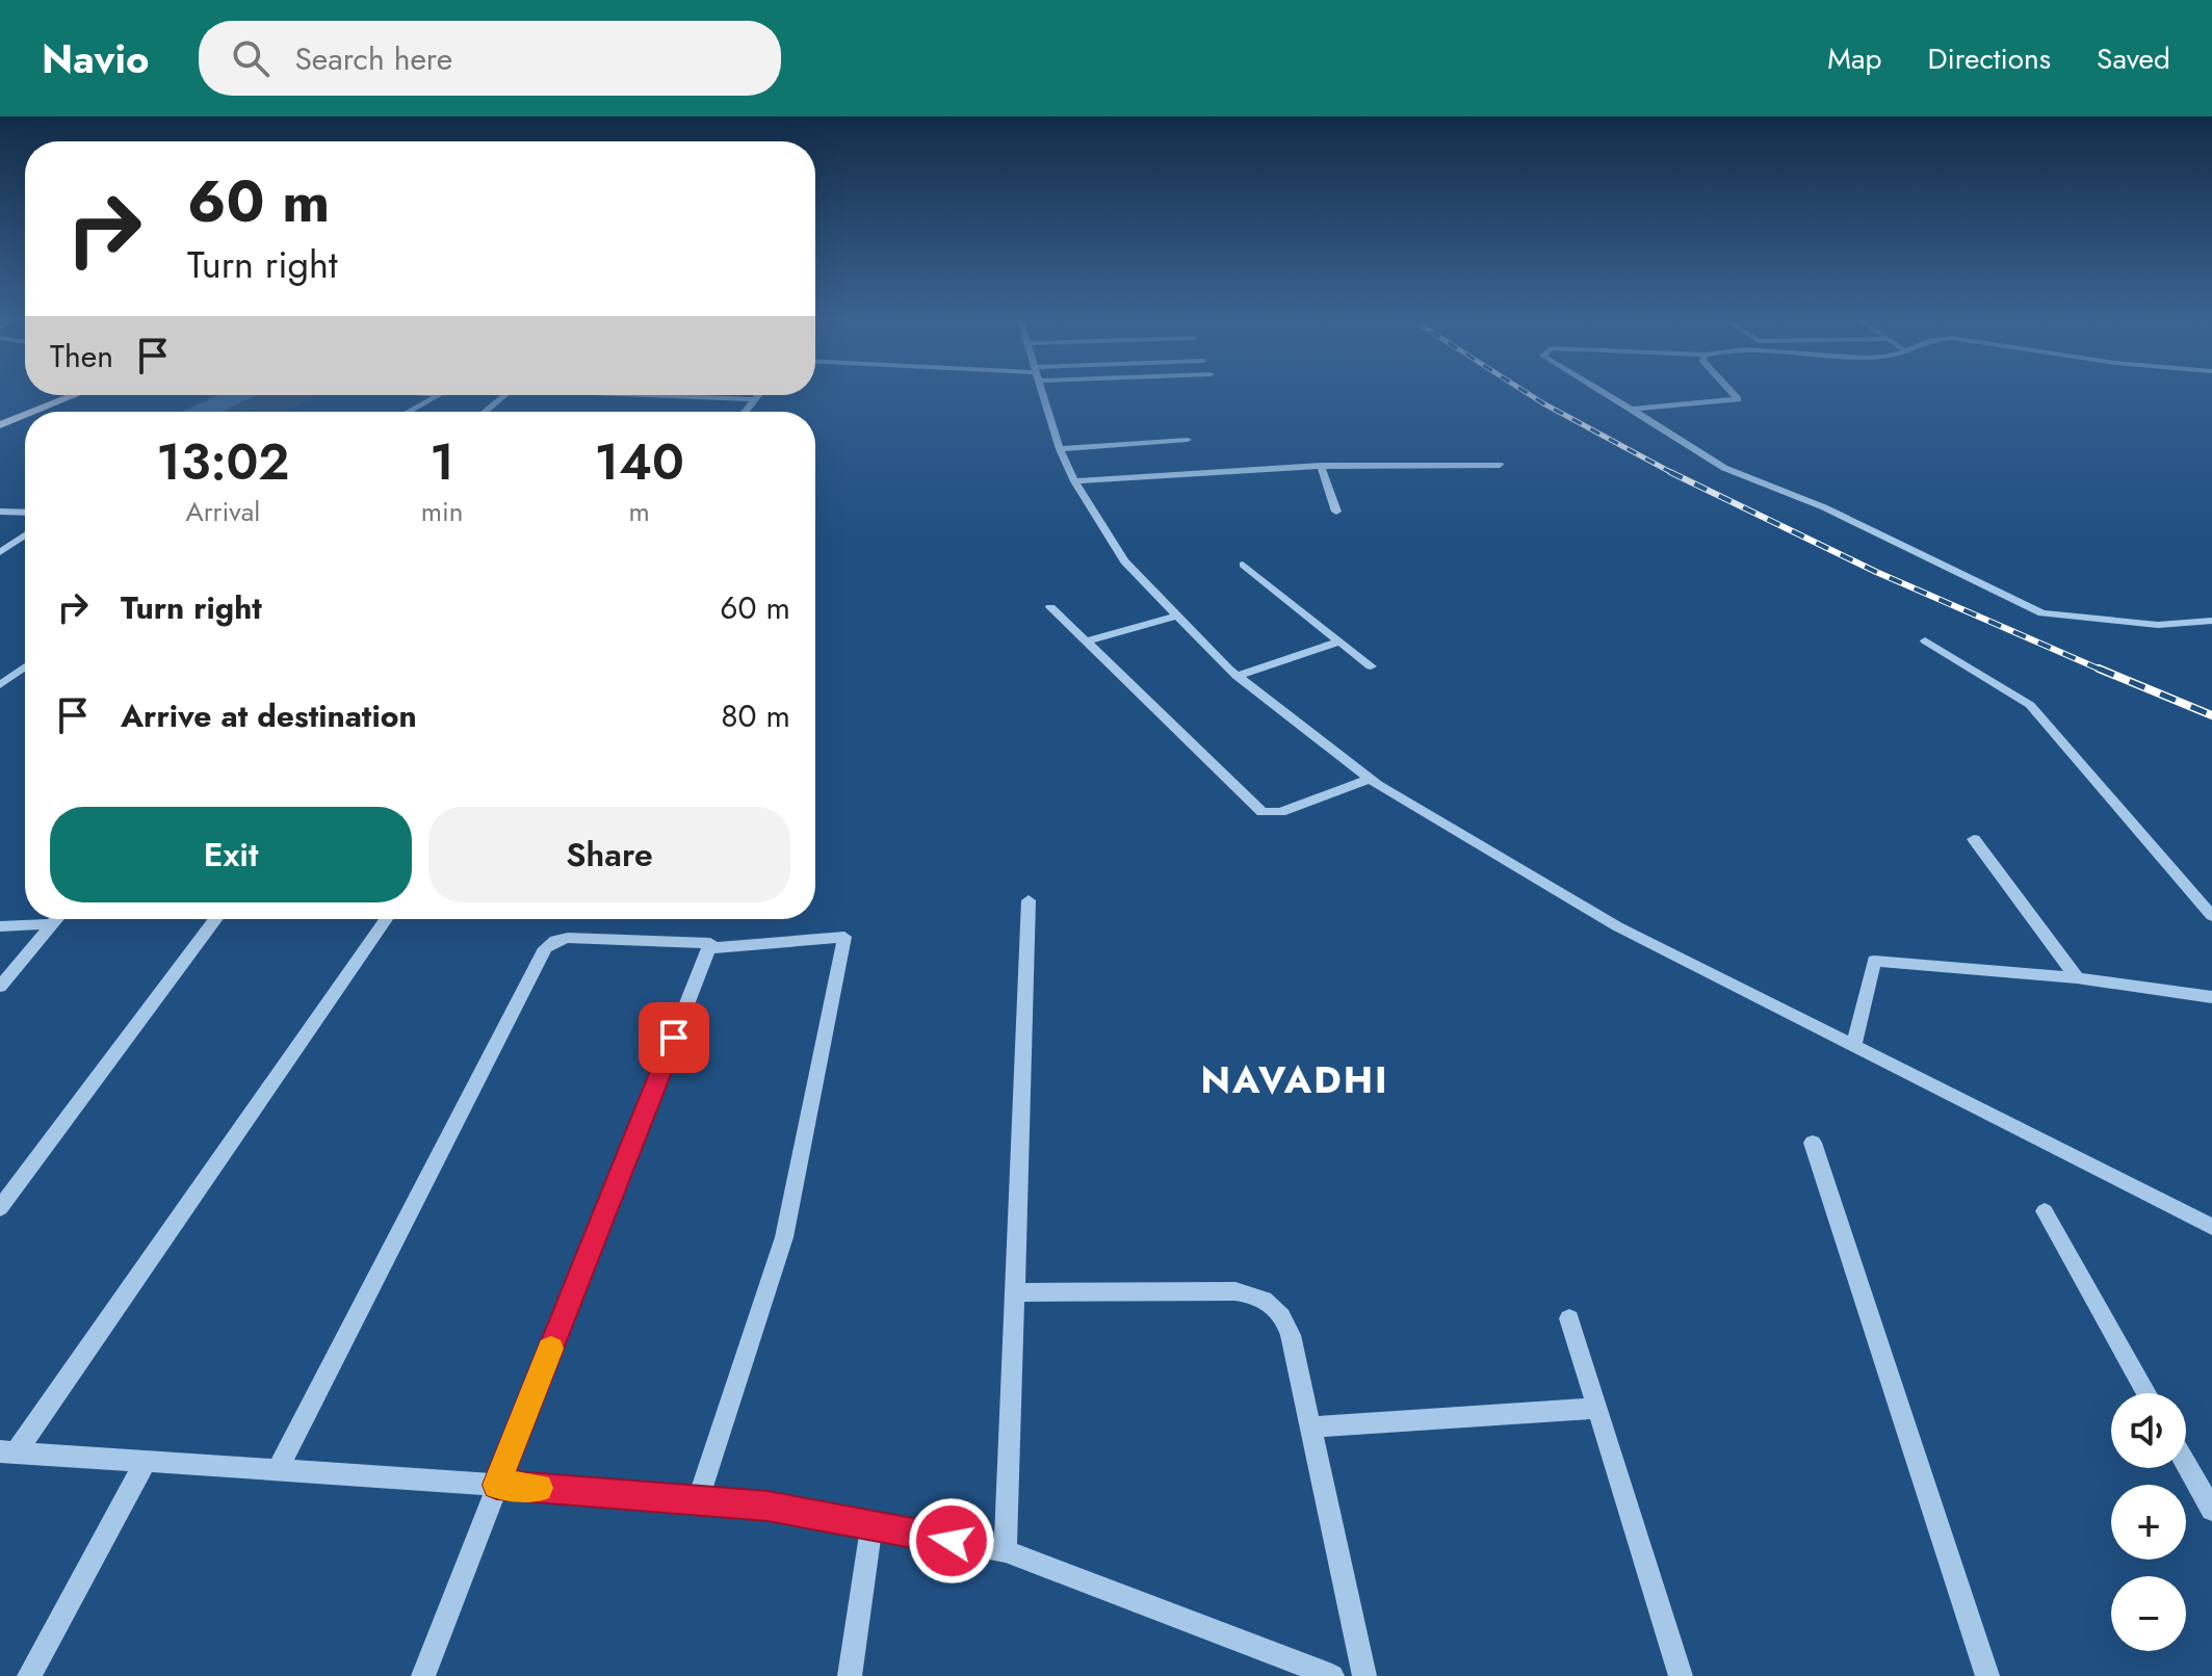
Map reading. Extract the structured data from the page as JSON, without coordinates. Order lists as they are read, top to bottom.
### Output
{
  "districts": ["NAVADHI"],
  "page": {
    "header": "Navio",
    "search": "Search here",
    "nav": ["Map", "Directions", "Saved"],
    "turn": ["60 m", "Turn right"],
    "then": "Then",
    "eta": [
      "13:02",
      "Arrival",
      "1",
      "min",
      "140",
      "m"
    ],
    "list": [
      {
        "name": "Turn right",
        "value": "60 m"
      },
      {
        "name": "Arrive at destination",
        "value": "80 m"
      }
    ],
    "buttons": ["Exit", "Share"],
    "map_buttons": ["+", "−"]
  }
}
